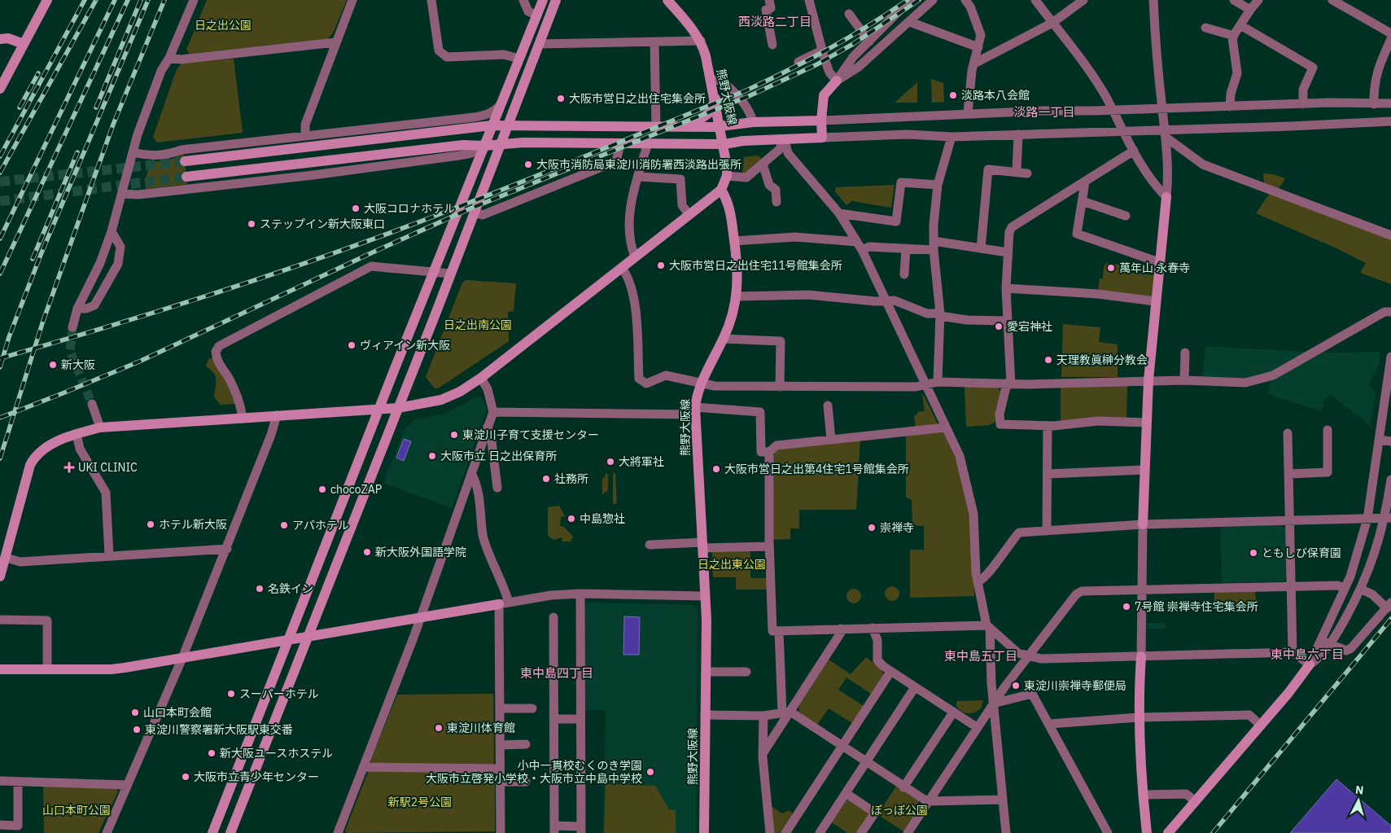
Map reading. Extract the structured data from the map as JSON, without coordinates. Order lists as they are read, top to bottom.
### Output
{
  "streets": {
    "street": ["熊野大阪線"]
  },
  "districts": [
    "西淡路二丁目",
    "淡路一丁目",
    "東中島六丁目",
    "東中島五丁目",
    "東中島四丁目"
  ],
  "parks": [
    "日之出公園",
    "日之出南公園",
    "日之出東公園",
    "新駅2号公園",
    "山口本町公園",
    "ぽっぽ公園"
  ],
  "places": {
    "other": [
      "淡路本八会館",
      "大阪市営日之出住宅集会所",
      "大阪市消防局東淀川消防署西淡路出張所",
      "大阪コロナホテル",
      "ステップイン新大阪東口",
      "大阪市営日之出住宅11号館集会所",
      "萬年山 永春寺",
      "愛宕神社",
      "ヴィアイン新大阪",
      "天理教眞榊分教会",
      "新大阪",
      "東淀川子育て支援センター",
      "大阪市立 日之出保育所",
      "大將軍社",
      "大阪市営日之出第4住宅1号館集会所",
      "社務所",
      "chocoZAP",
      "中島惣社",
      "ホテル新大阪",
      "アパホテル",
      "崇禅寺",
      "新大阪外国語学院",
      "ともしび保育園",
      "名鉄イン",
      "7号館 崇禅寺住宅集会所",
      "東淀川崇禅寺郵便局",
      "スーパーホテル",
      "山口本町会館",
      "東淀川体育館",
      "東淀川警察署新大阪駅東交番",
      "新大阪ユースホステル",
      "小中一貫校むくのき学園 大阪市立啓発小学校・大阪市立中島中学校",
      "大阪市立青少年センター"
    ],
    "health": ["UKI CLINIC"]
  },
  "north": "top"
}
